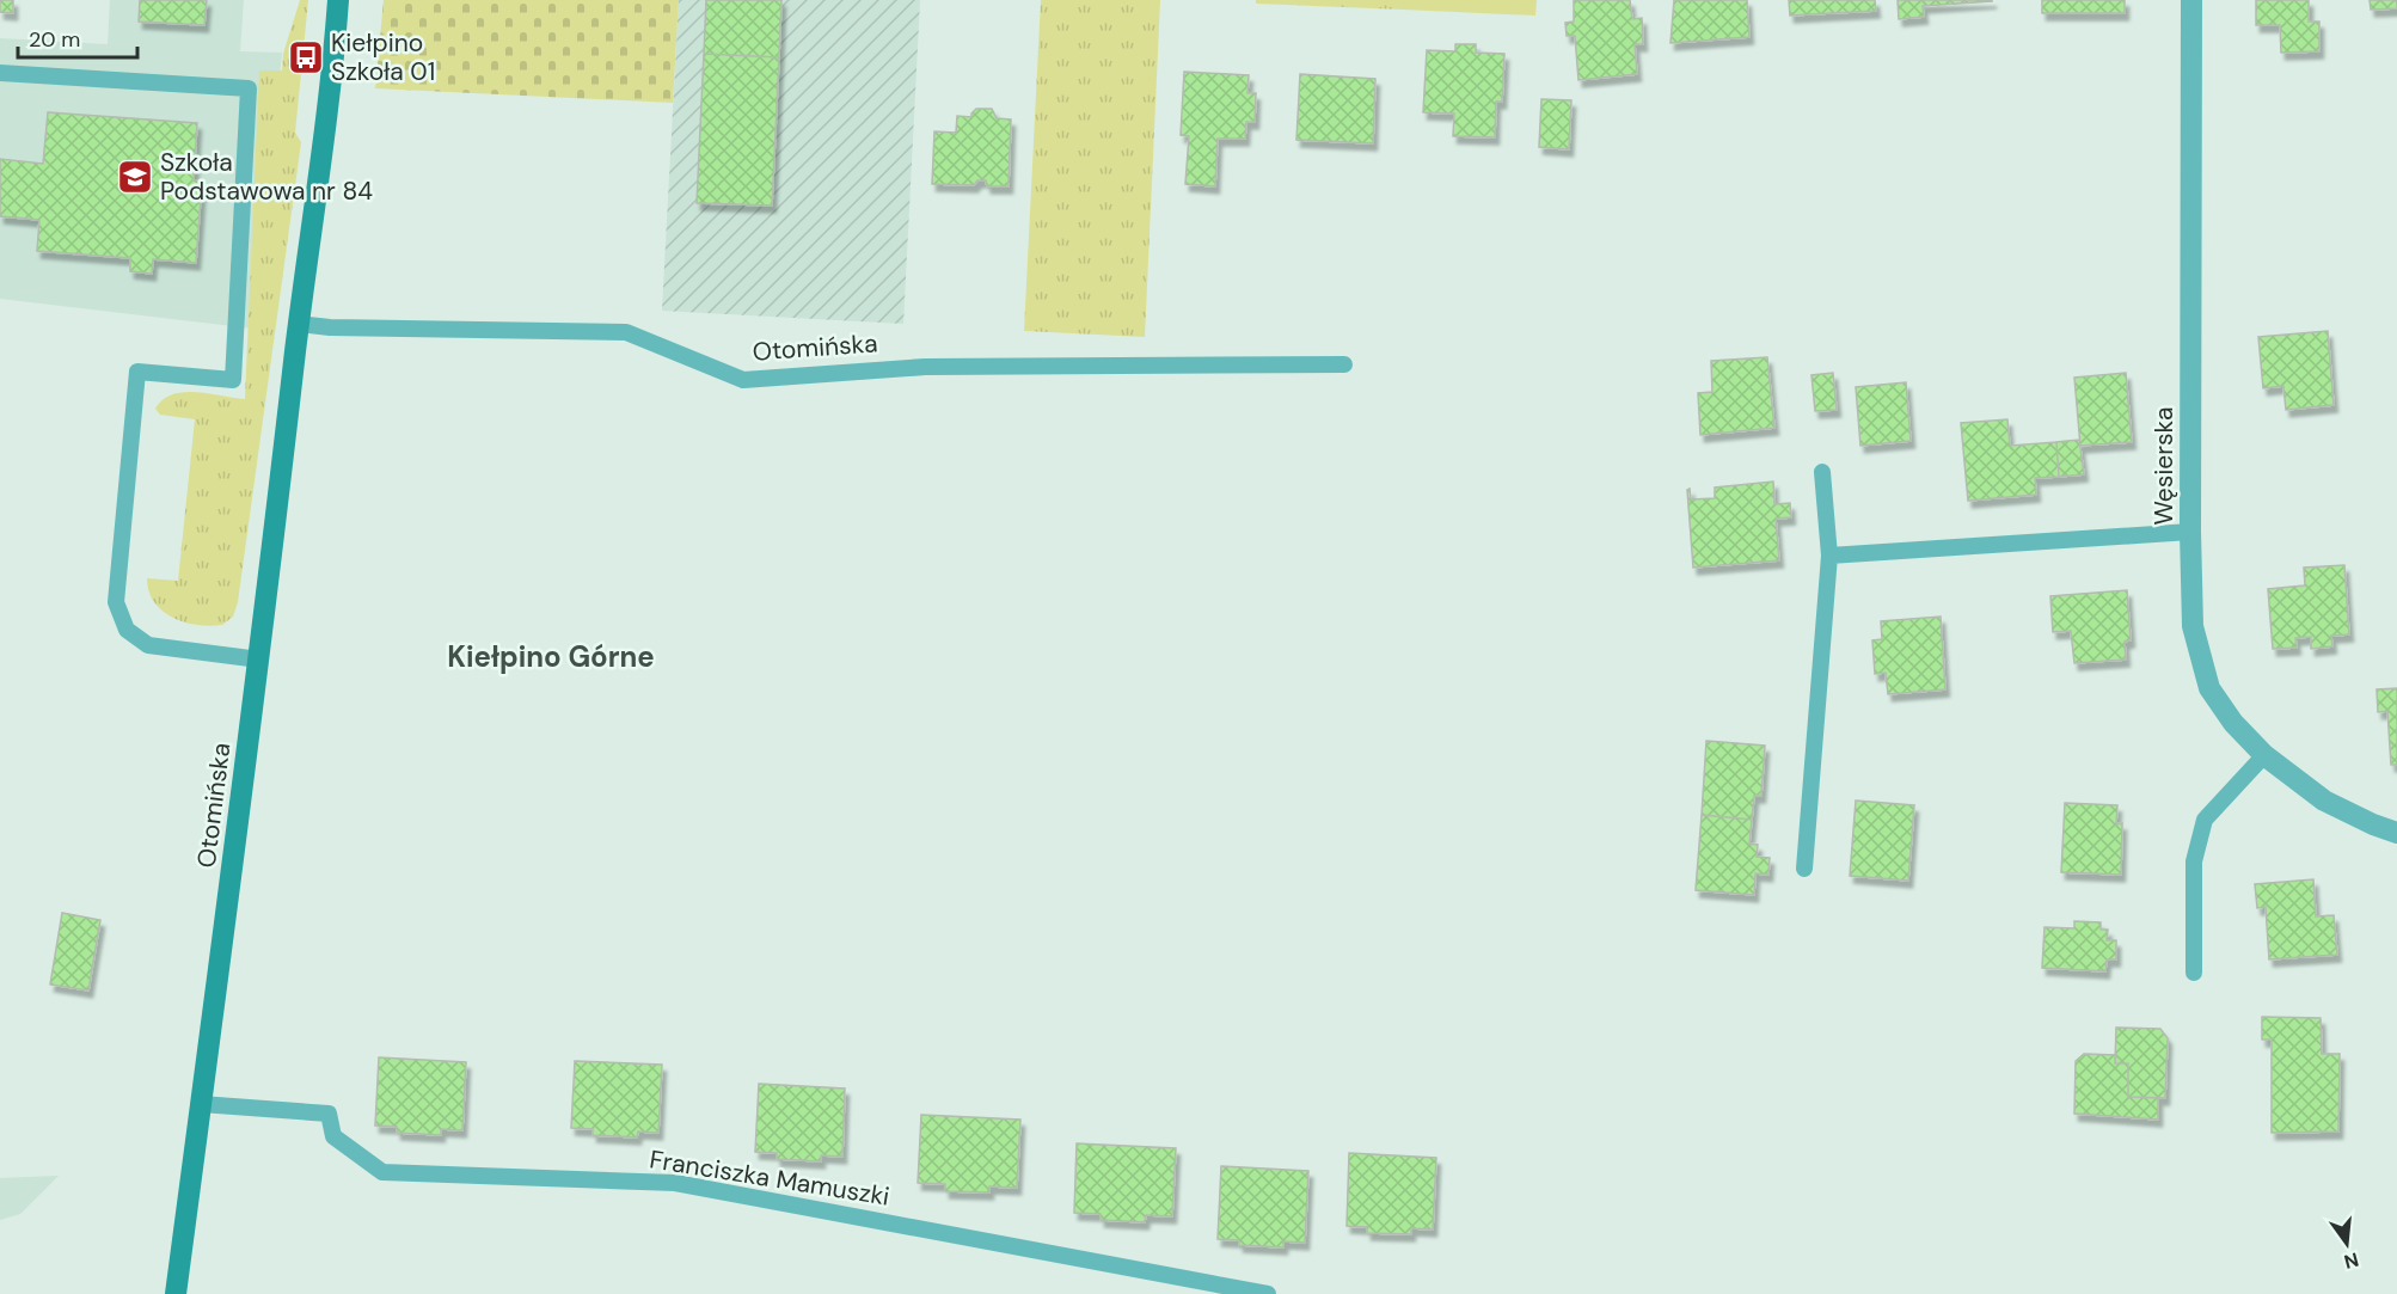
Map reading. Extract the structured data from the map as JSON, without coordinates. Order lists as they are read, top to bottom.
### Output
{
  "streets": {
    "street": ["Otomińska", "Węsierska"],
    "lane": ["Franciszka Mamuszki"]
  },
  "crossings": [
    ["Otomińska", "Franciszka Mamuszki"]
  ],
  "districts": ["Kiełpino Górne"],
  "places": {
    "bus stop": ["Kiełpino Szkoła 01"],
    "school or university": ["Szkoła Podstawowa nr 84"]
  },
  "scale_bar": "20 m",
  "north": "bottom"
}
